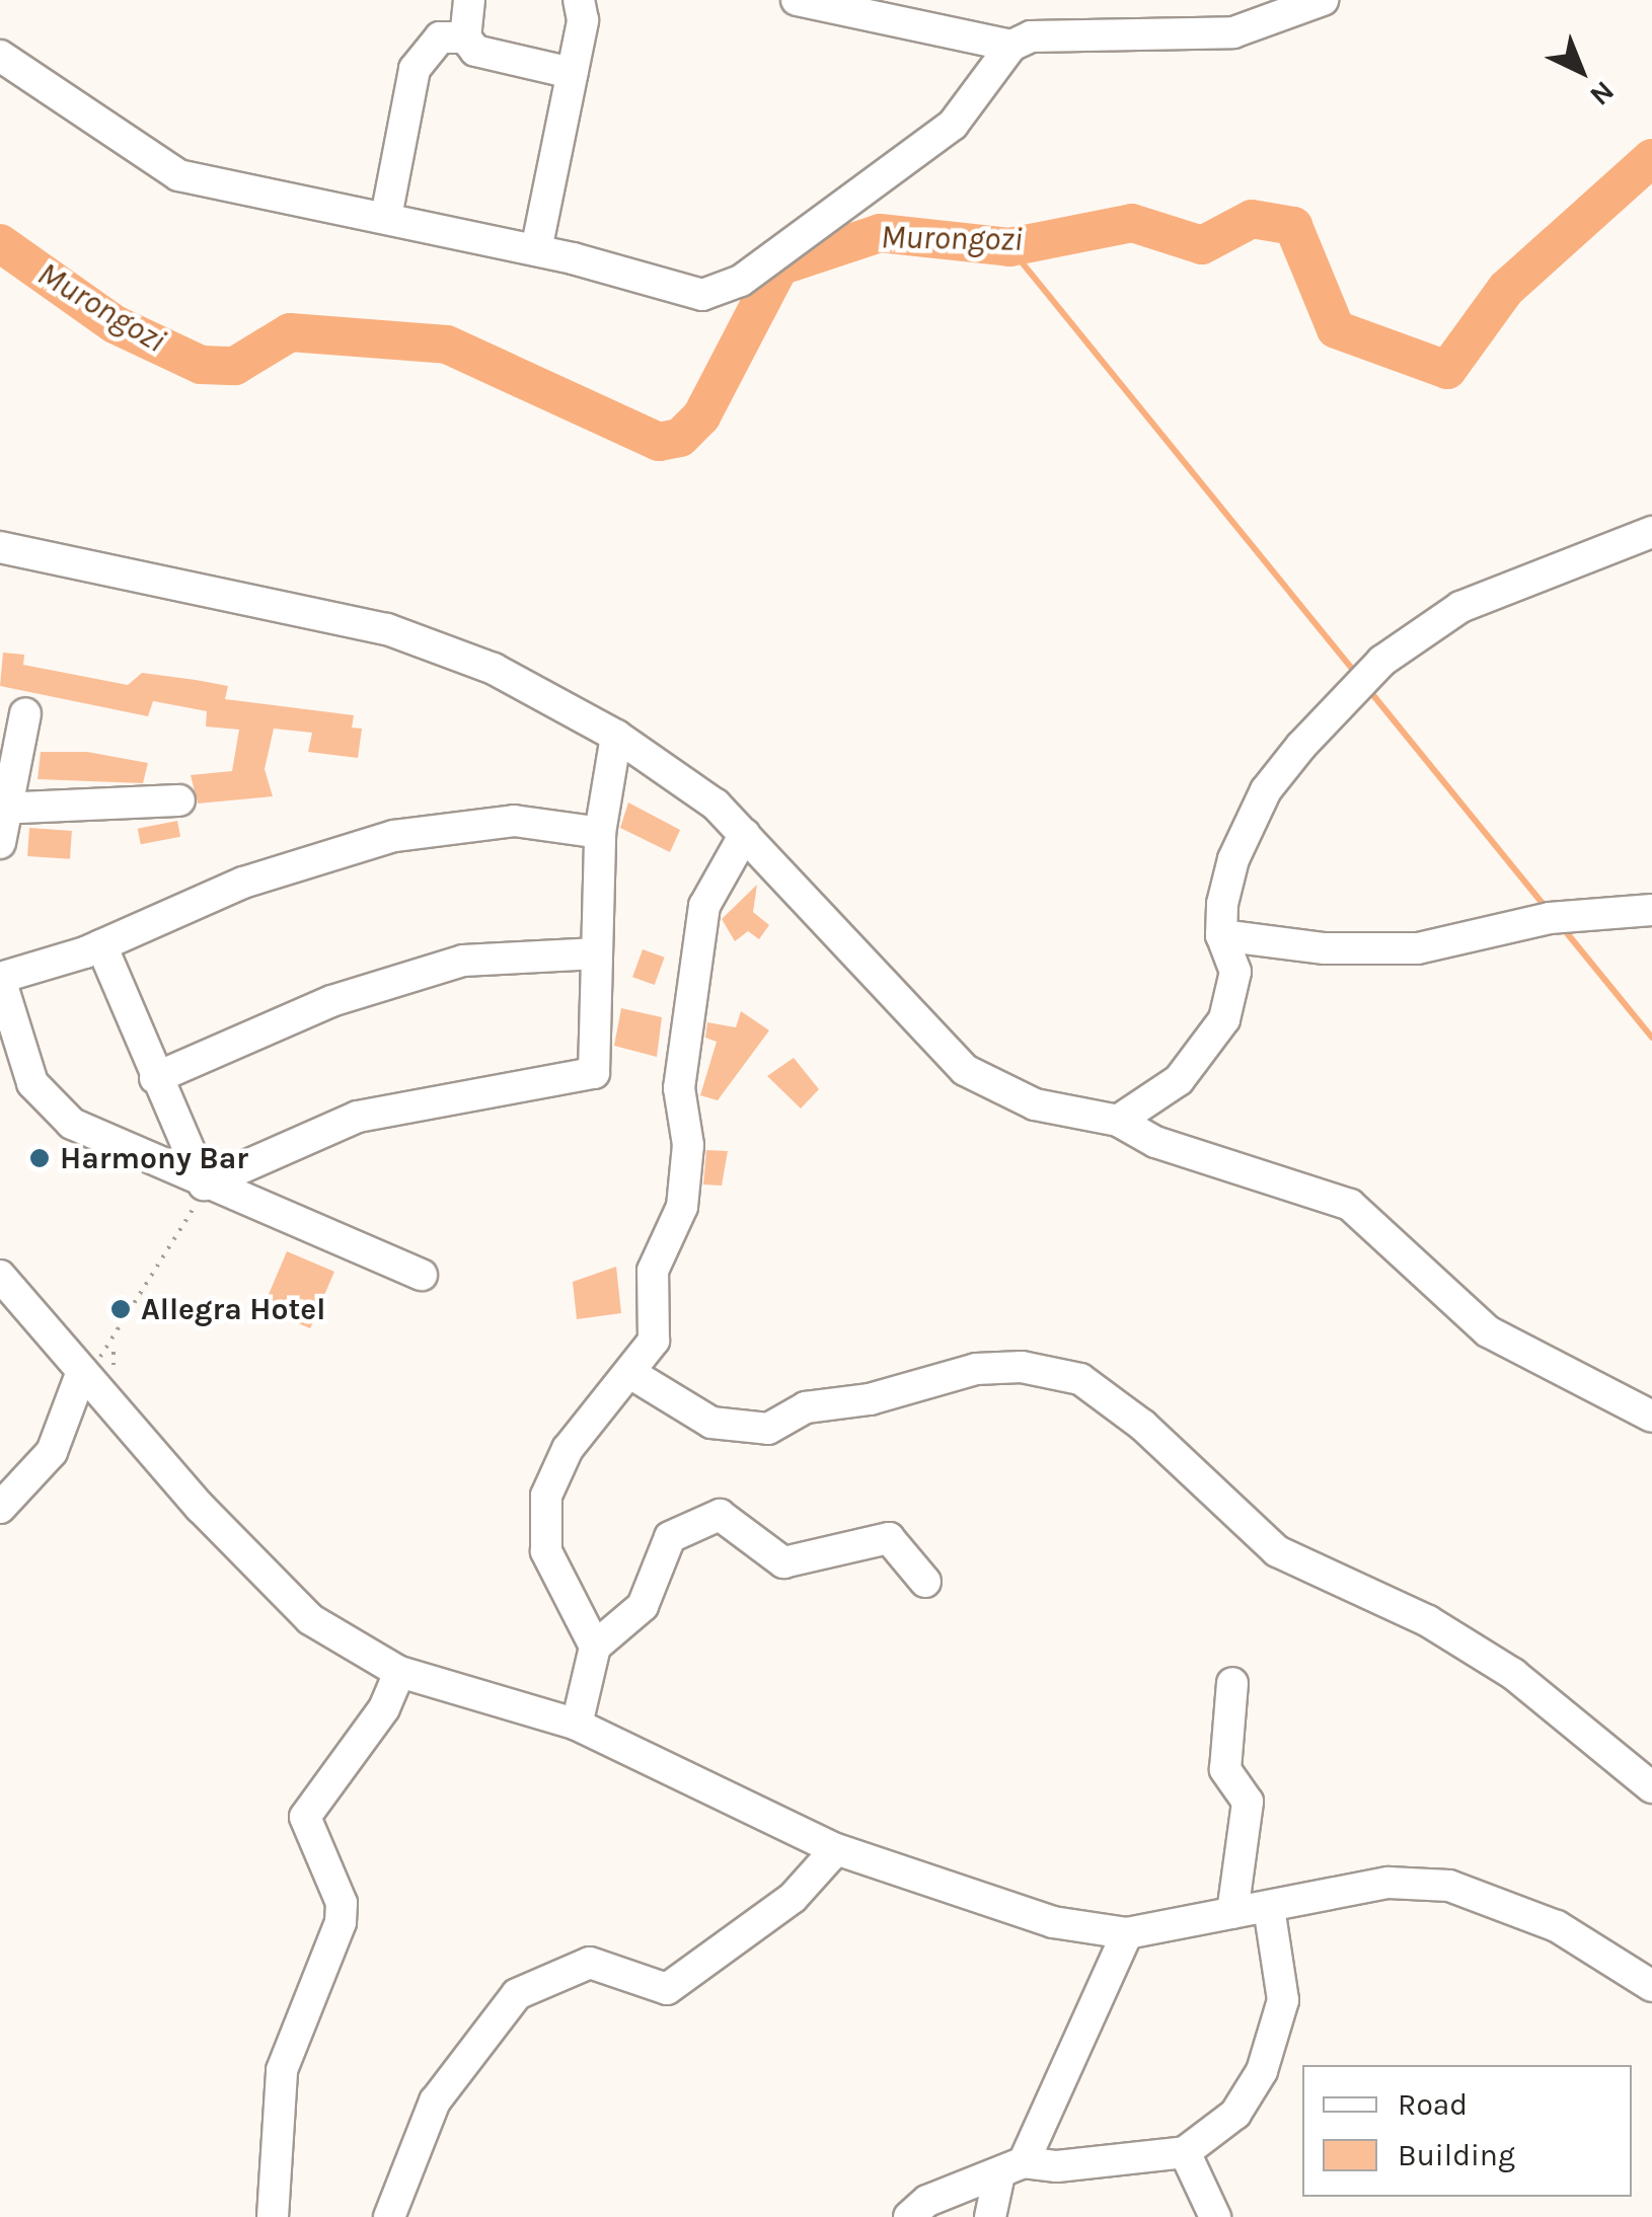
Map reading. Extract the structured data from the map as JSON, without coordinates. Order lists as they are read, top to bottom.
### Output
{
  "water": ["Murongozi"],
  "places": ["Harmony Bar", "Allegra Hotel"],
  "legend": ["Road", "Building"],
  "north": "bottom right"
}
